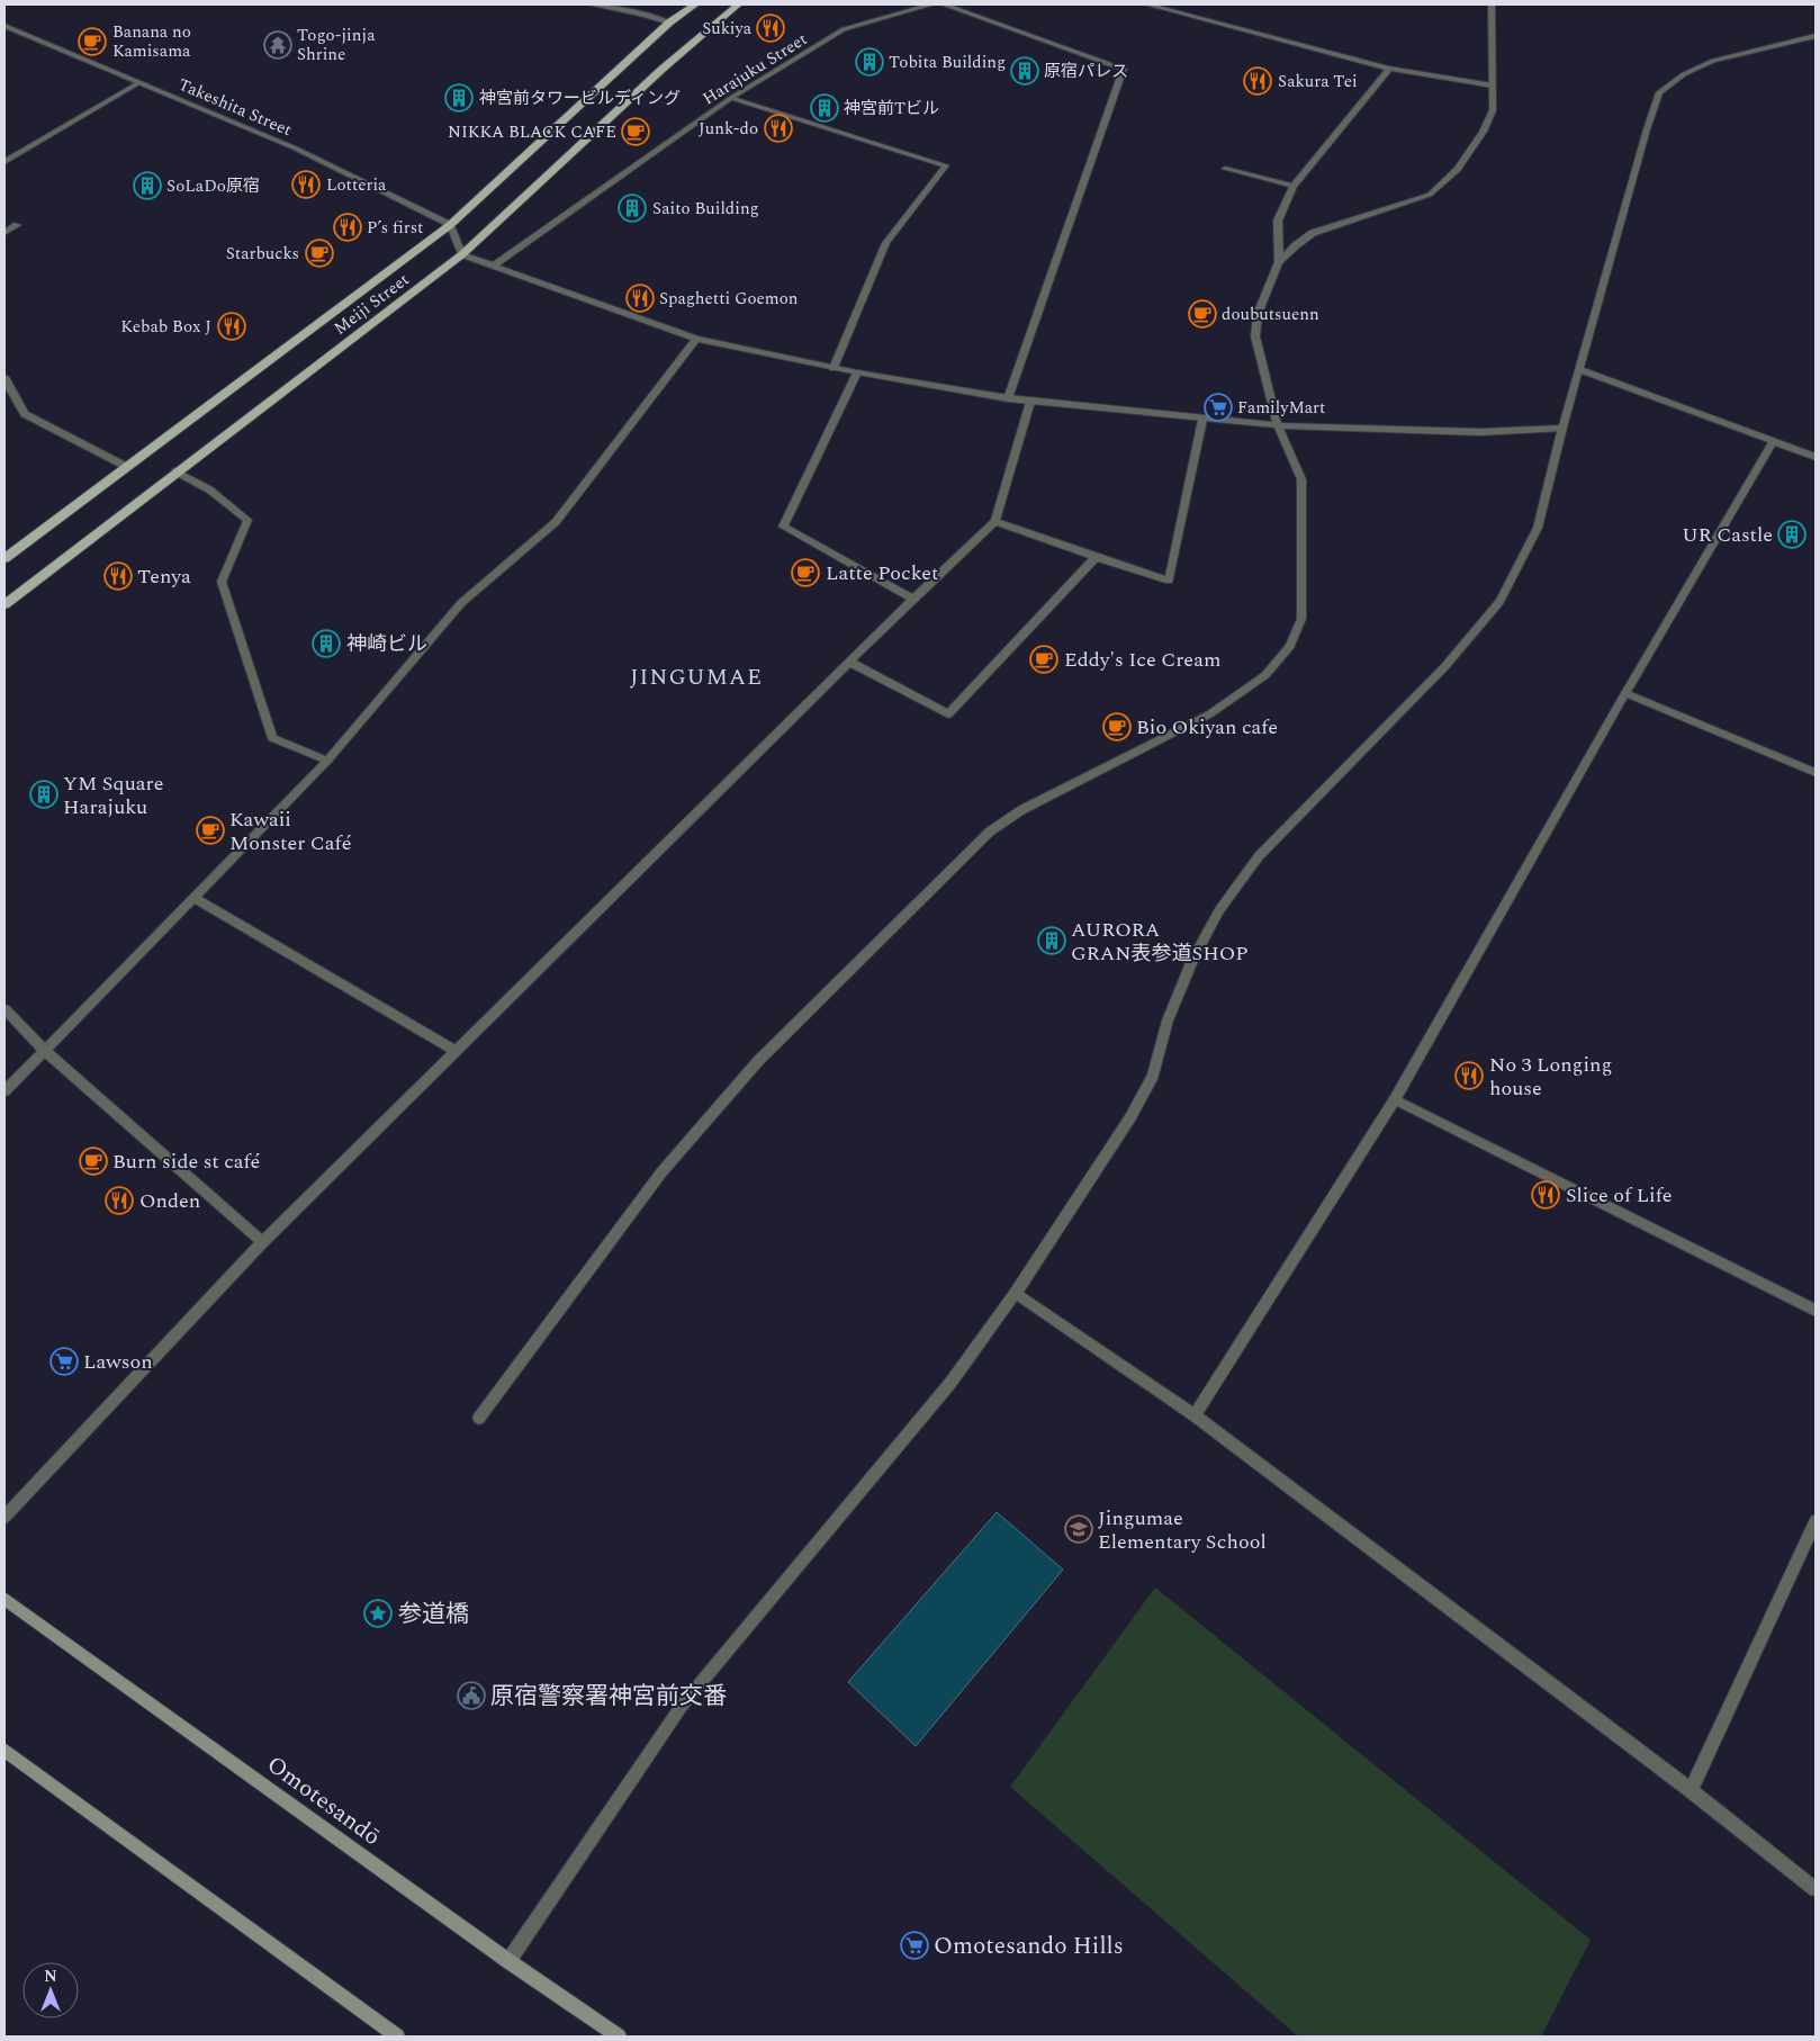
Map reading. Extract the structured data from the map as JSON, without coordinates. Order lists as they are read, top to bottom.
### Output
{
  "streets": {
    "main road": ["Meiji Street", "Omotesandō"],
    "street": ["Harajuku Street", "Takeshita Street"]
  },
  "crossings": [
    ["Takeshita Street", "Meiji Street"]
  ],
  "districts": ["JINGUMAE"],
  "places": {
    "restaurant": [
      "Sukiya",
      "Sakura Tei",
      "Junk-do",
      "Lotteria",
      "P’s first",
      "Spaghetti Goemon",
      "Kebab Box J",
      "Tenya",
      "No 3 Longing house",
      "Slice of Life",
      "Onden"
    ],
    "cafe": [
      "Banana no Kamisama",
      "NIKKA BLACK CAFE",
      "Starbucks",
      "doubutsuenn",
      "Latte Pocket",
      "Eddy's Ice Cream",
      "Bio Okiyan cafe",
      "Kawaii Monster Café",
      "Burn side st café"
    ],
    "temple": ["Togo-jinja Shrine"],
    "building": [
      "Tobita Building",
      "原宿パレス",
      "神宮前タワービルディング",
      "神宮前Tビル",
      "SoLaDo原宿",
      "Saito Building",
      "UR Castle",
      "神崎ビル",
      "YM Square Harajuku",
      "AURORA GRAN表参道SHOP"
    ],
    "supermarket": ["FamilyMart", "Lawson", "Omotesando Hills"],
    "school or university": ["Jingumae Elementary School"],
    "place": ["参道橋"],
    "public building": ["原宿警察署神宮前交番"]
  },
  "north": "top"
}
